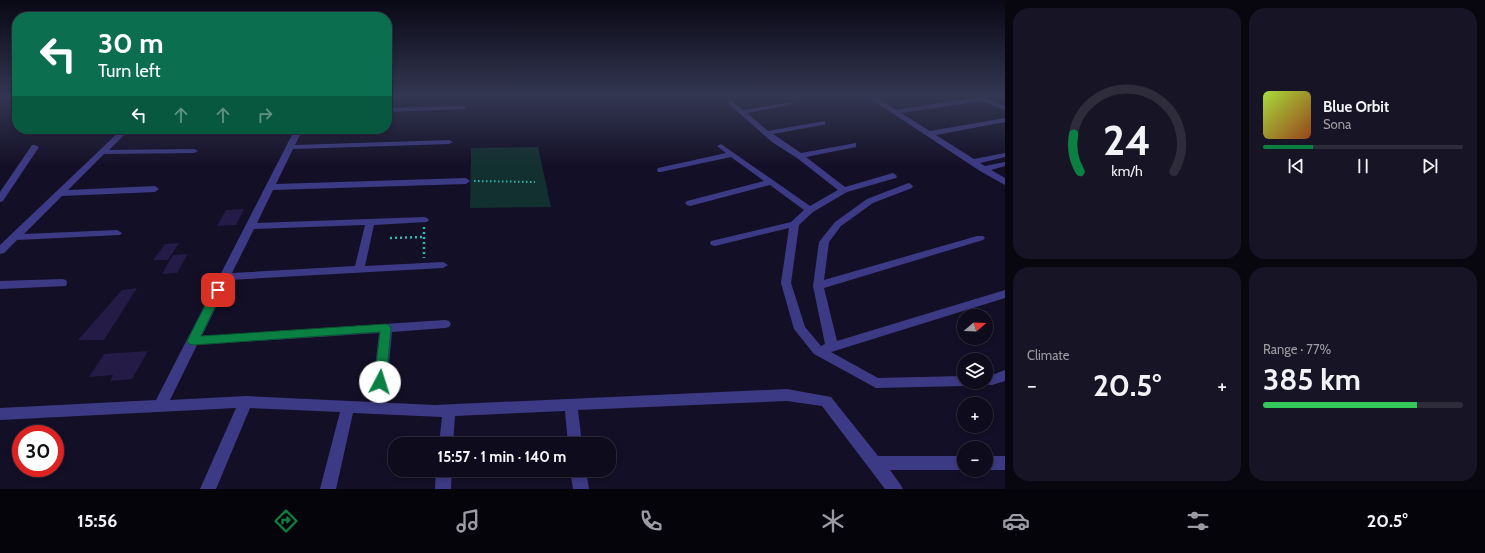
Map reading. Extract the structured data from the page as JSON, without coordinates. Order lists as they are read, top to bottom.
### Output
{
  "north": "right",
  "page": {
    "turn": ["30 m", "Turn left"],
    "song": ["Blue Orbit", "Sona"],
    "tile": [
      "Climate",
      ["Range · 77%", "385 km"]
    ],
    "map_buttons": ["+", "−"],
    "heat": ["−", "20.5°", "+"],
    "limit": "30",
    "trip": "15:57 · 1 min · 140 m",
    "tabs": ["15:56", "20.5°"],
    "gauge": ["24", "km/h"]
  }
}
